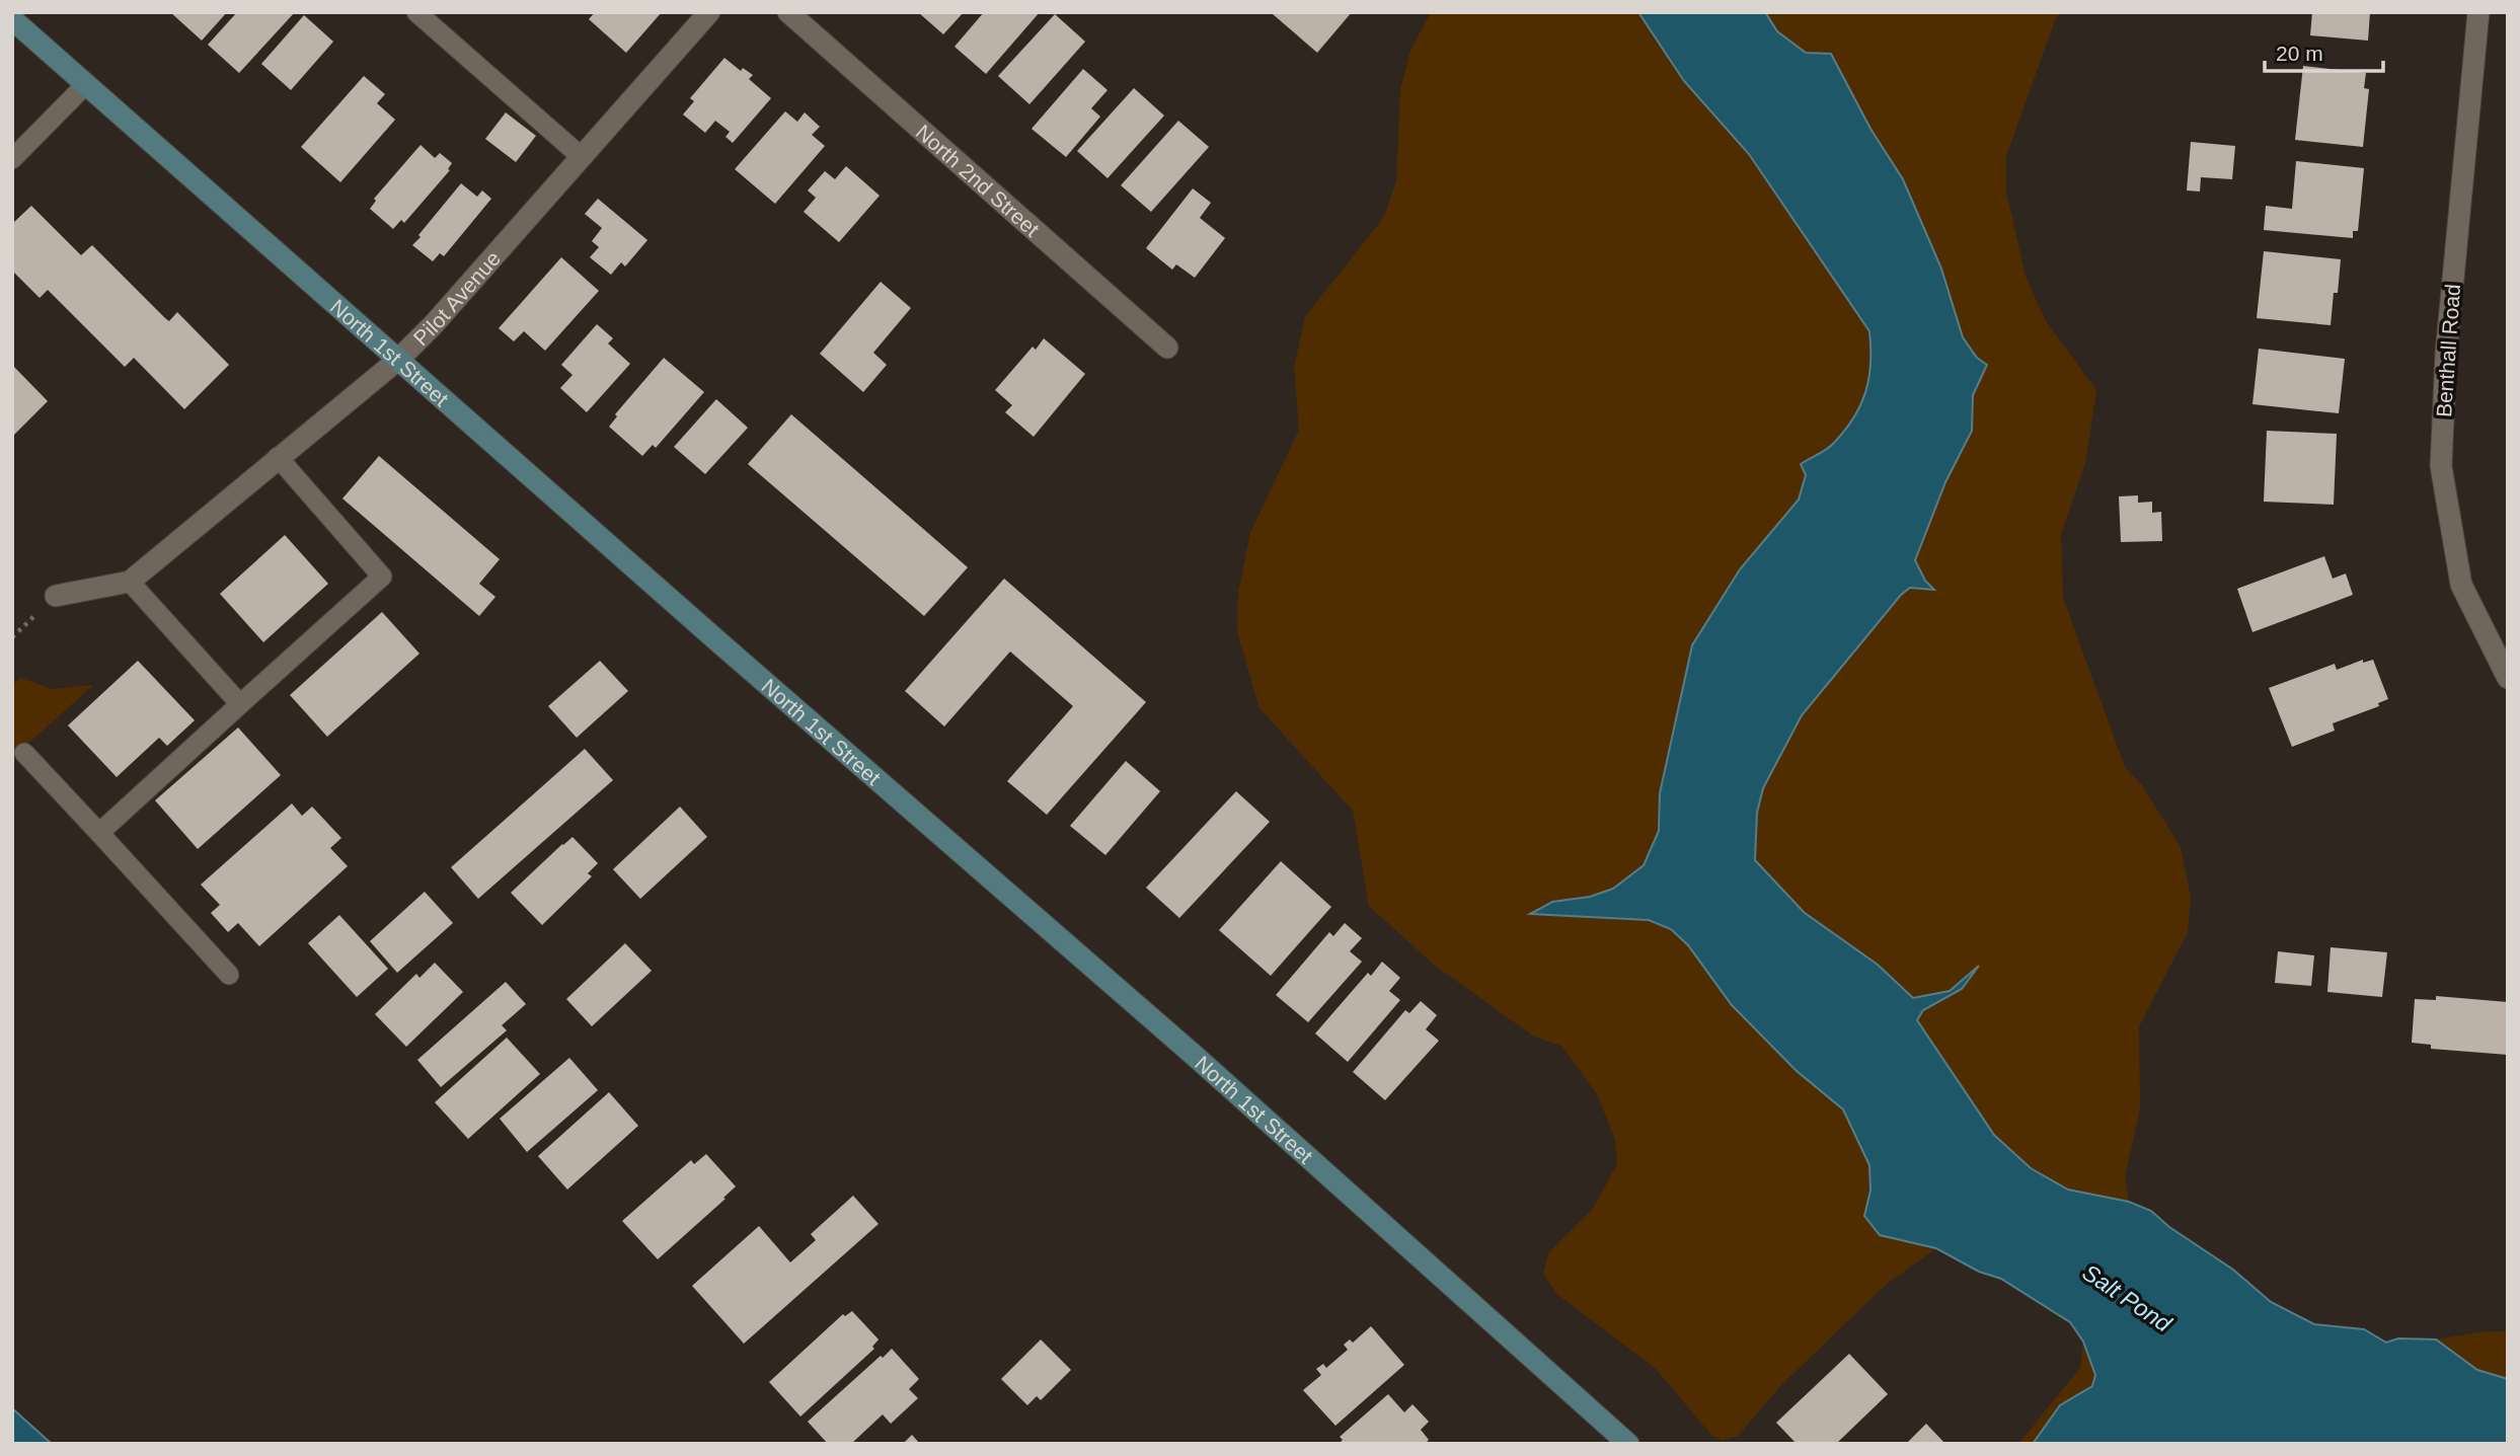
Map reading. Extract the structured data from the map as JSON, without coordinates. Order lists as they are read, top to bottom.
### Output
{
  "streets": {
    "street": [
      "North 2nd Street",
      "Pilot Avenue",
      "Benthall Road",
      "North 1st Street"
    ]
  },
  "crossings": [
    ["Pilot Avenue", "North 1st Street"]
  ],
  "water": ["Salt Pond"],
  "scale_bar": "20 m"
}
